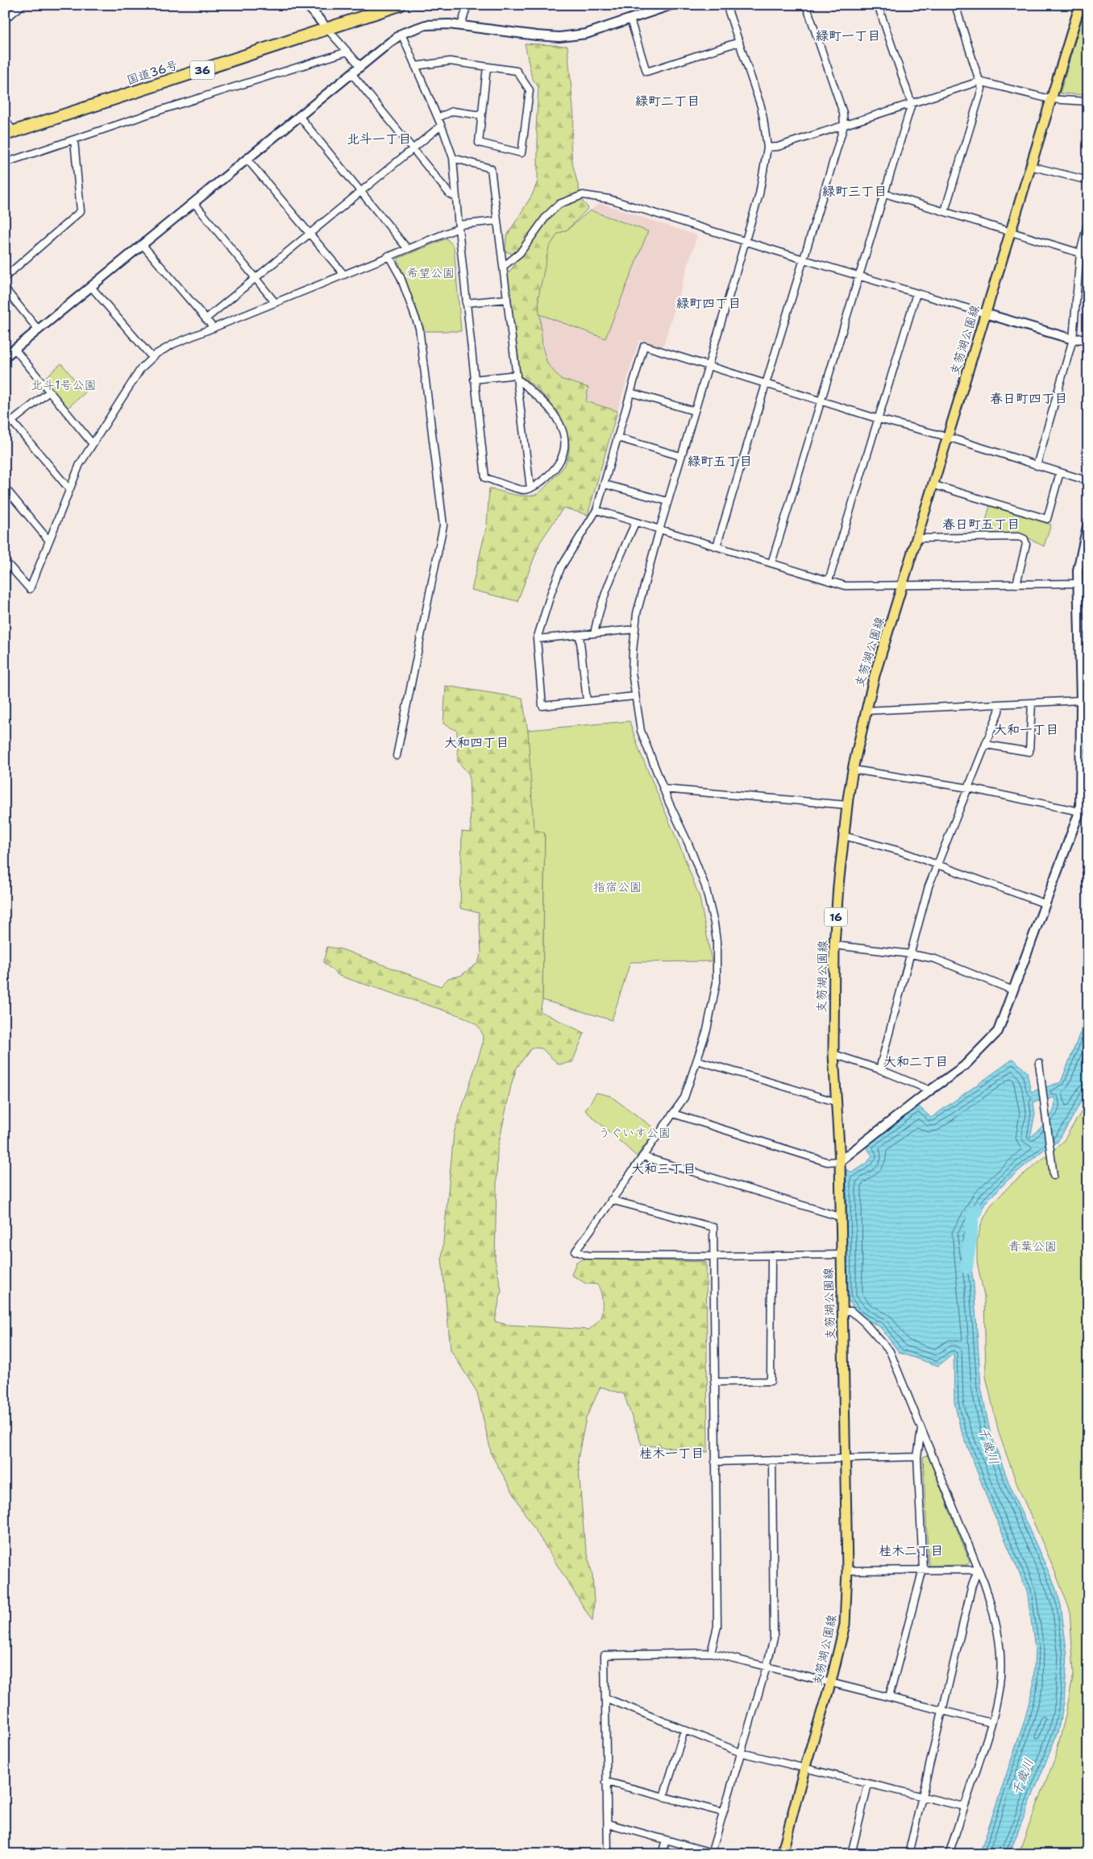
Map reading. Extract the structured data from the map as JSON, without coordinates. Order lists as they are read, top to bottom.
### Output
{
  "streets": {
    "highway": ["36", "国道36号"],
    "main road": ["支笏湖公園線", "16"]
  },
  "districts": [
    "緑町一丁目",
    "緑町二丁目",
    "北斗一丁目",
    "緑町三丁目",
    "緑町四丁目",
    "春日町四丁目",
    "緑町五丁目",
    "春日町五丁目",
    "大和一丁目",
    "大和四丁目",
    "大和二丁目",
    "大和三丁目",
    "桂木一丁目",
    "桂木二丁目"
  ],
  "water": ["千歳川"],
  "parks": [
    "希望公園",
    "北斗1号公園",
    "指宿公園",
    "うぐいす公園",
    "青葉公園"
  ]
}
